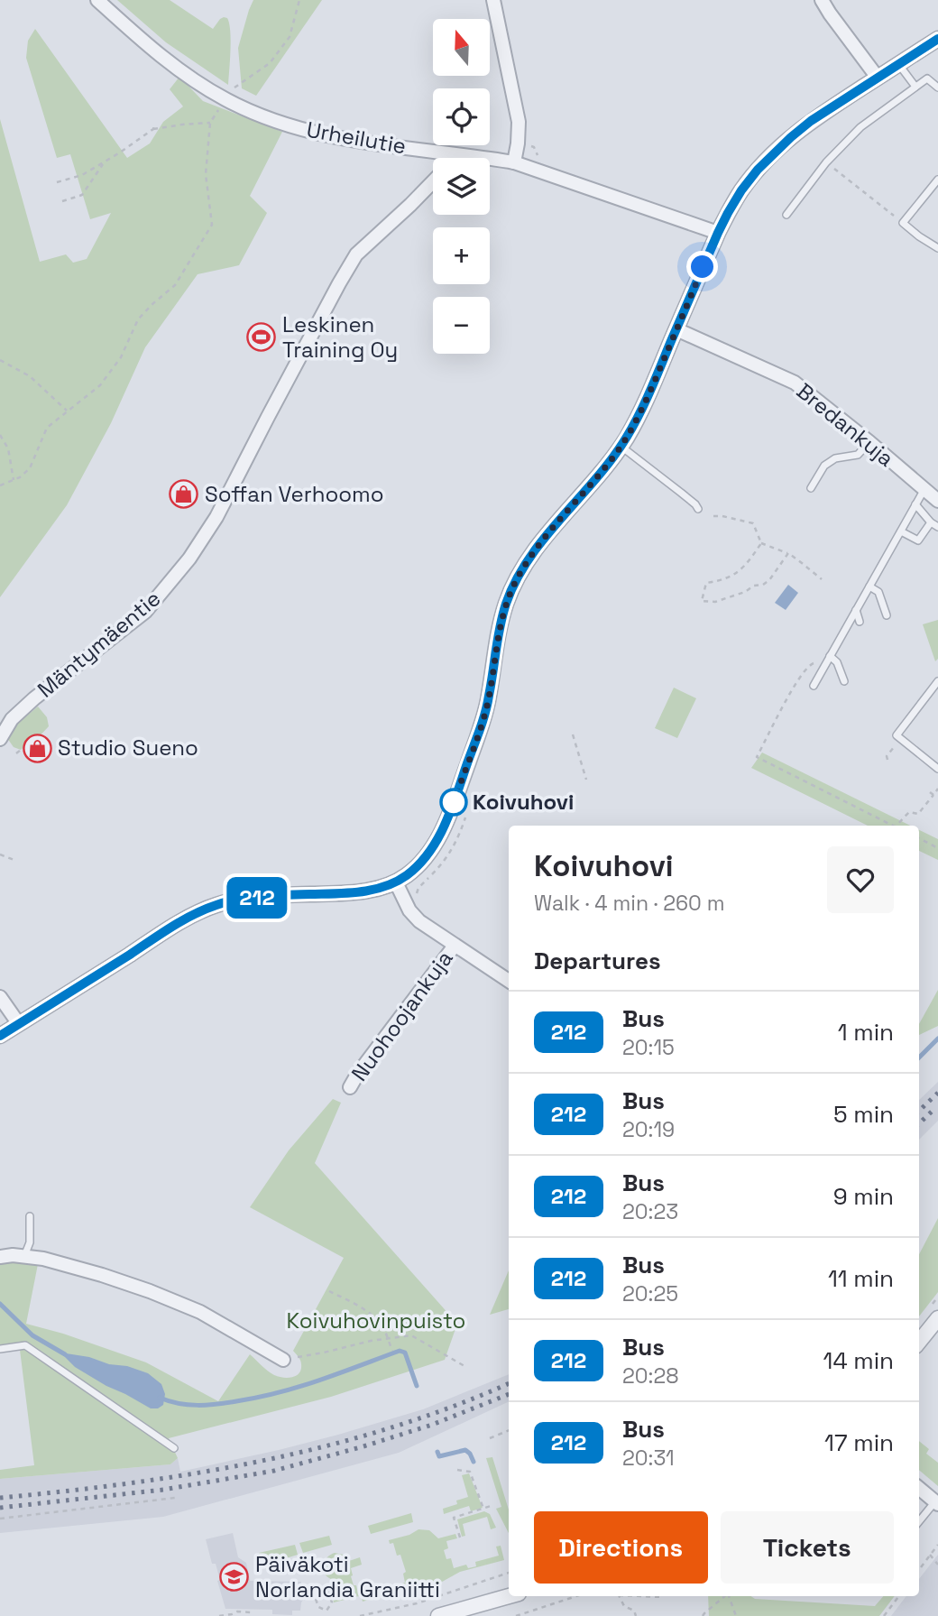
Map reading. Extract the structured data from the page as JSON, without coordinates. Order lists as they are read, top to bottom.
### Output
{
  "streets": {
    "street": [
      "Urheilutie",
      "Bredankuja",
      "Mäntymäentie",
      "Nuohoojankuja"
    ]
  },
  "crossings": [
    ["Urheilutie", "Mäntymäentie"]
  ],
  "parks": ["Koivuhovinpuisto"],
  "places": {
    "sports": ["Leskinen Training Oy"],
    "shop": ["Soffan Verhoomo", "Studio Sueno"],
    "other": ["Koivuhovi"],
    "school or university": ["Päiväkoti Norlandia Graniitti"]
  },
  "lines": ["bus line 212"],
  "north": "top",
  "page": {
    "on_map": "212",
    "map_buttons": ["+", "−"],
    "heading": [
      ["Koivuhovi", "Walk · 4 min · 260 m"],
      "Departures"
    ],
    "list": [
      {
        "mark": "212",
        "name": "Bus",
        "note": "20:15",
        "value": "1 min"
      },
      {
        "mark": "212",
        "name": "Bus",
        "note": "20:19",
        "value": "5 min"
      },
      {
        "mark": "212",
        "name": "Bus",
        "note": "20:23",
        "value": "9 min"
      },
      {
        "mark": "212",
        "name": "Bus",
        "note": "20:25",
        "value": "11 min"
      },
      {
        "mark": "212",
        "name": "Bus",
        "note": "20:28",
        "value": "14 min"
      },
      {
        "mark": "212",
        "name": "Bus",
        "note": "20:31",
        "value": "17 min"
      }
    ],
    "buttons": ["Directions", "Tickets"]
  }
}
